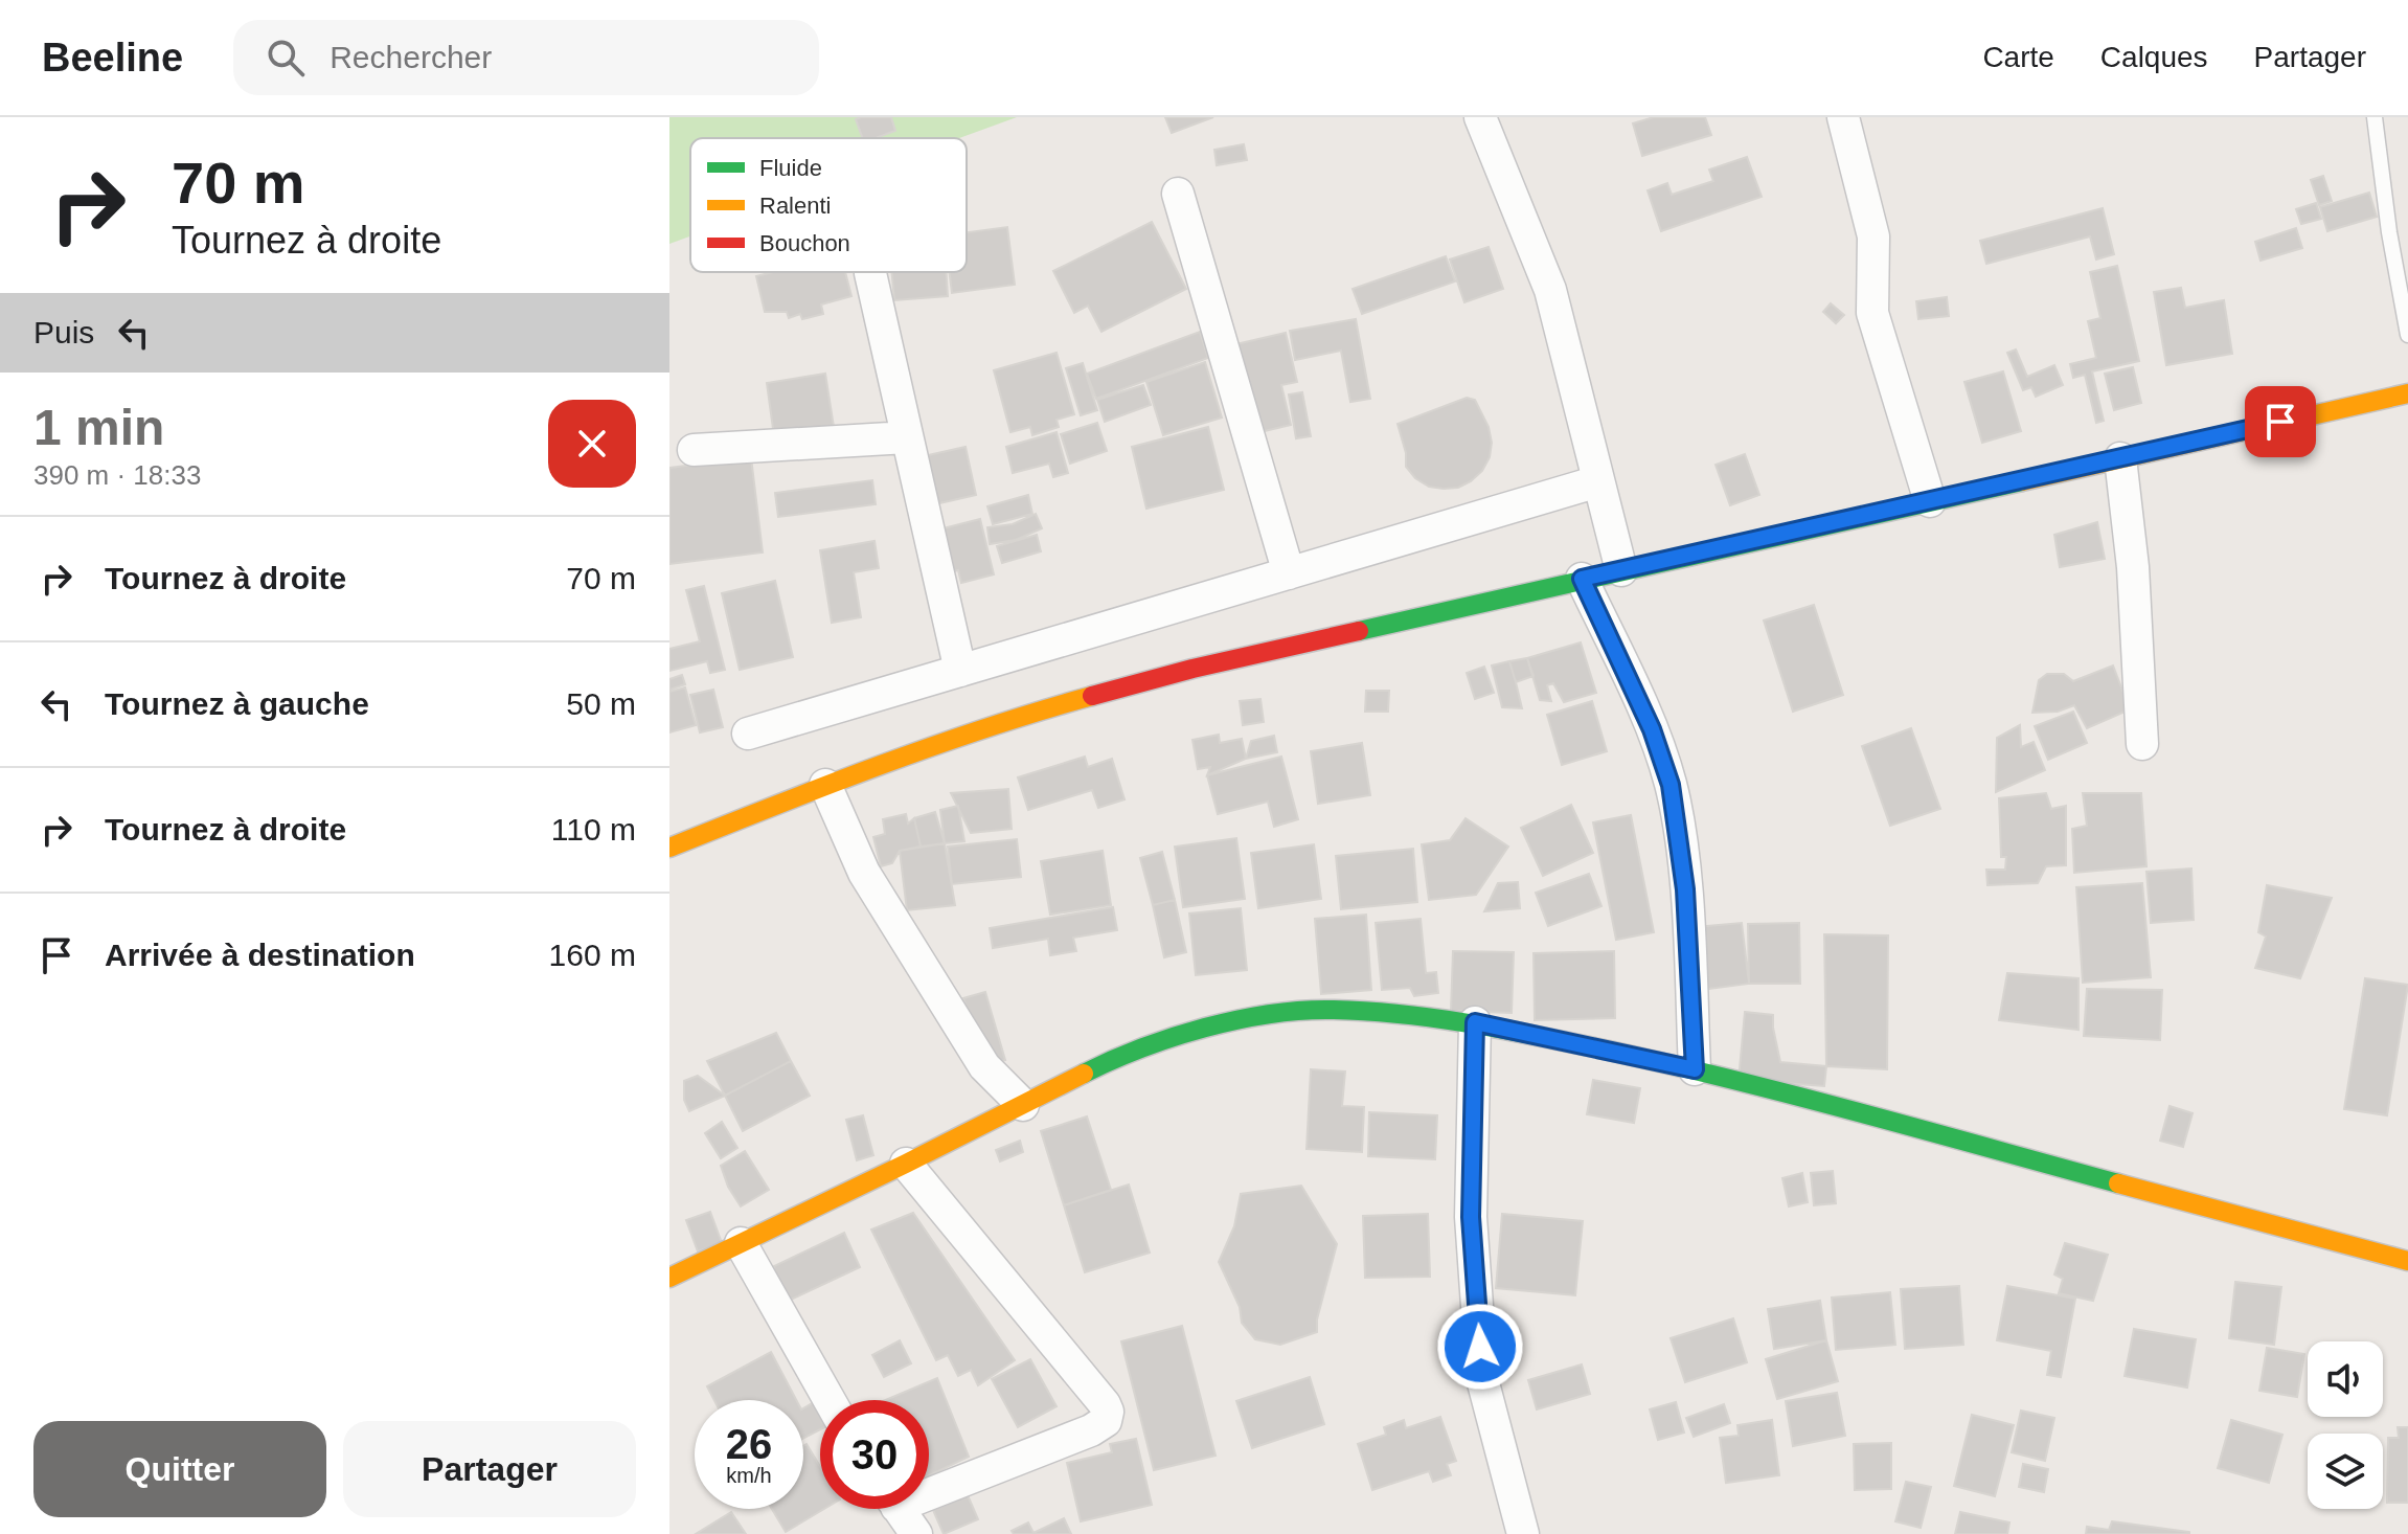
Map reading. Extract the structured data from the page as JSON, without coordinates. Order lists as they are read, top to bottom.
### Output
{
  "legend": ["Fluide", "Ralenti", "Bouchon"],
  "page": {
    "header": "Beeline",
    "search": "Rechercher",
    "nav": ["Carte", "Calques", "Partager"],
    "turn": ["70 m", "Tournez à droite"],
    "then": "Puis",
    "heading": ["1 min", "390 m · 18:33"],
    "list": [
      {
        "name": "Tournez à droite",
        "value": "70 m"
      },
      {
        "name": "Tournez à gauche",
        "value": "50 m"
      },
      {
        "name": "Tournez à droite",
        "value": "110 m"
      },
      {
        "name": "Arrivée à destination",
        "value": "160 m"
      }
    ],
    "speed": "26 km/h",
    "limit": "30",
    "buttons": ["Quitter", "Partager"]
  }
}
